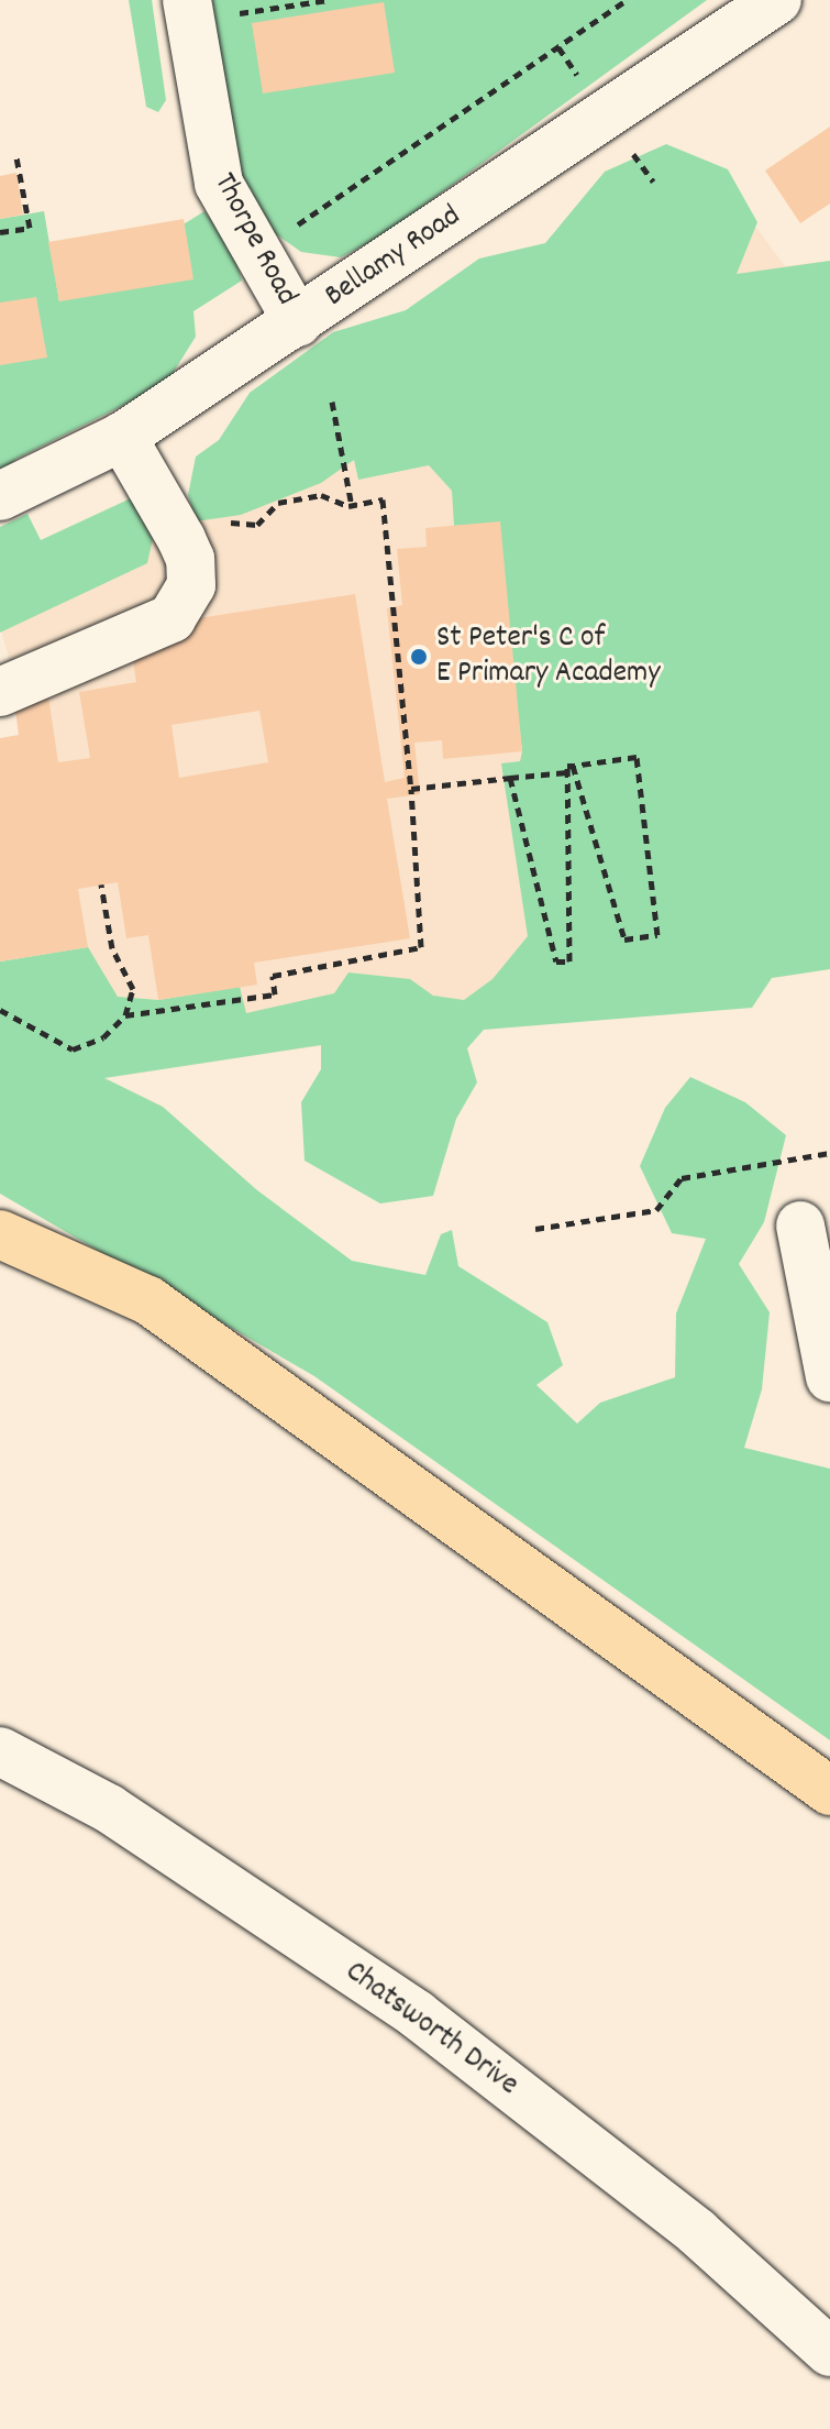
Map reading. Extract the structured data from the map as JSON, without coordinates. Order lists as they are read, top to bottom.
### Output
{
  "streets": {
    "street": ["Thorpe Road", "Bellamy Road", "Chatsworth Drive"]
  },
  "crossings": [
    ["Thorpe Road", "Bellamy Road"]
  ],
  "places": ["St Peter's C of E Primary Academy"]
}
